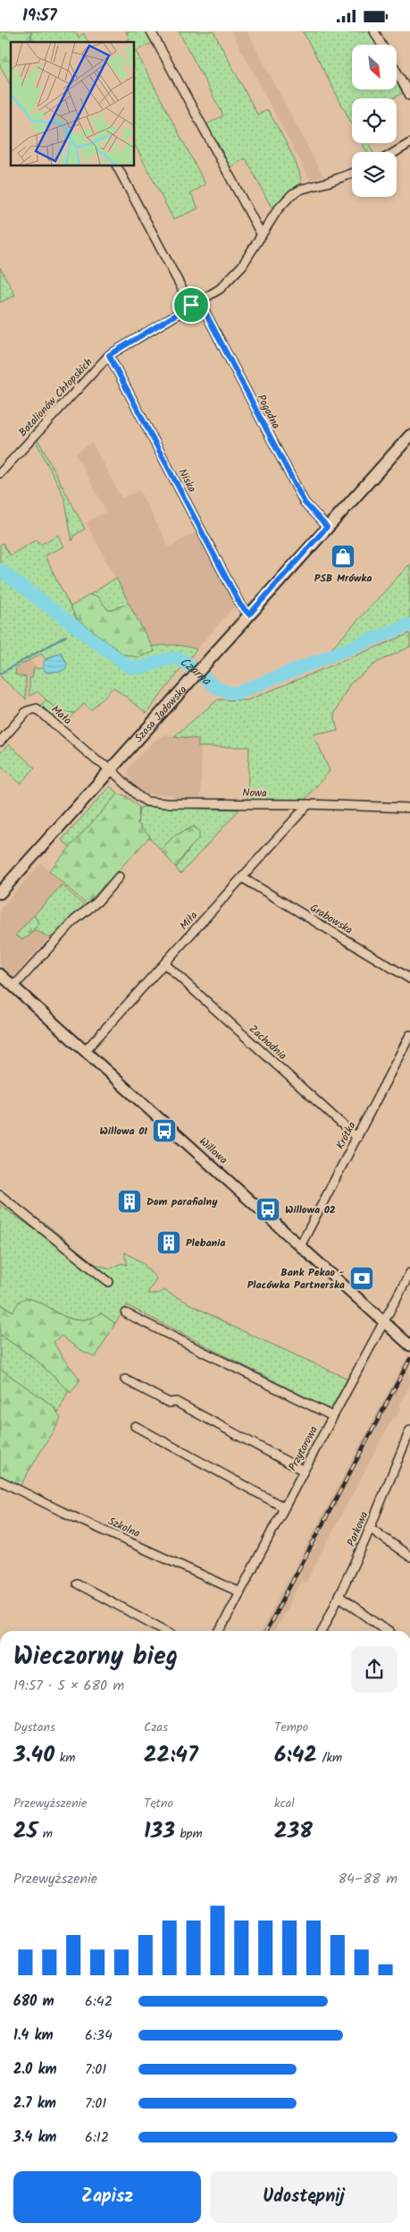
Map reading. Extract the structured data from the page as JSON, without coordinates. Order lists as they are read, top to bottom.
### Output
{
  "streets": {
    "main road": ["Szosa Jadowska"],
    "street": [
      "Batalionów Chłopskich",
      "Pogodna",
      "Niska",
      "Mała",
      "Nowa",
      "Grabowska",
      "Miła",
      "Zachodnia",
      "Krótka",
      "Willowa",
      "Przytorowa",
      "Szkolna",
      "Parkowa"
    ]
  },
  "crossings": [
    ["Batalionów Chłopskich", "Pogodna"],
    ["Batalionów Chłopskich", "Niska"],
    ["Pogodna", "Szosa Jadowska"],
    ["Niska", "Szosa Jadowska"],
    ["Szosa Jadowska", "Mała"],
    ["Szosa Jadowska", "Nowa"],
    ["Mała", "Nowa"],
    ["Nowa", "Miła"],
    ["Grabowska", "Miła"],
    ["Miła", "Zachodnia"],
    ["Miła", "Willowa"],
    ["Zachodnia", "Krótka"],
    ["Krótka", "Willowa"],
    ["Willowa", "Przytorowa"],
    ["Przytorowa", "Szkolna"]
  ],
  "water": ["Czarna"],
  "places": {
    "shop": ["PSB Mrówka"],
    "bus stop": ["Willowa 01", "Willowa 02"],
    "building": ["Dom parafialny", "Plebania"],
    "bank": ["Bank Pekao - Placówka Partnerska"]
  },
  "north": "bottom right",
  "page": {
    "status": "19:57",
    "heading": ["Wieczorny bieg", "19:57 · 5 × 680 m"],
    "stats": [
      ["Dystans", "3.40 km"],
      ["Czas", "22:47"],
      ["Tempo", "6:42 /km"],
      ["Przewyższenie", "25 m"],
      ["Tętno", "133 bpm"],
      ["kcal", "238"]
    ],
    "chart": ["Przewyższenie", "84–88 m"],
    "list": [
      {
        "name": "680 m",
        "note": "6:42"
      },
      {
        "name": "1.4 km",
        "note": "6:34"
      },
      {
        "name": "2.0 km",
        "note": "7:01"
      },
      {
        "name": "2.7 km",
        "note": "7:01"
      },
      {
        "name": "3.4 km",
        "note": "6:12"
      }
    ],
    "buttons": ["Zapisz", "Udostępnij"]
  }
}
